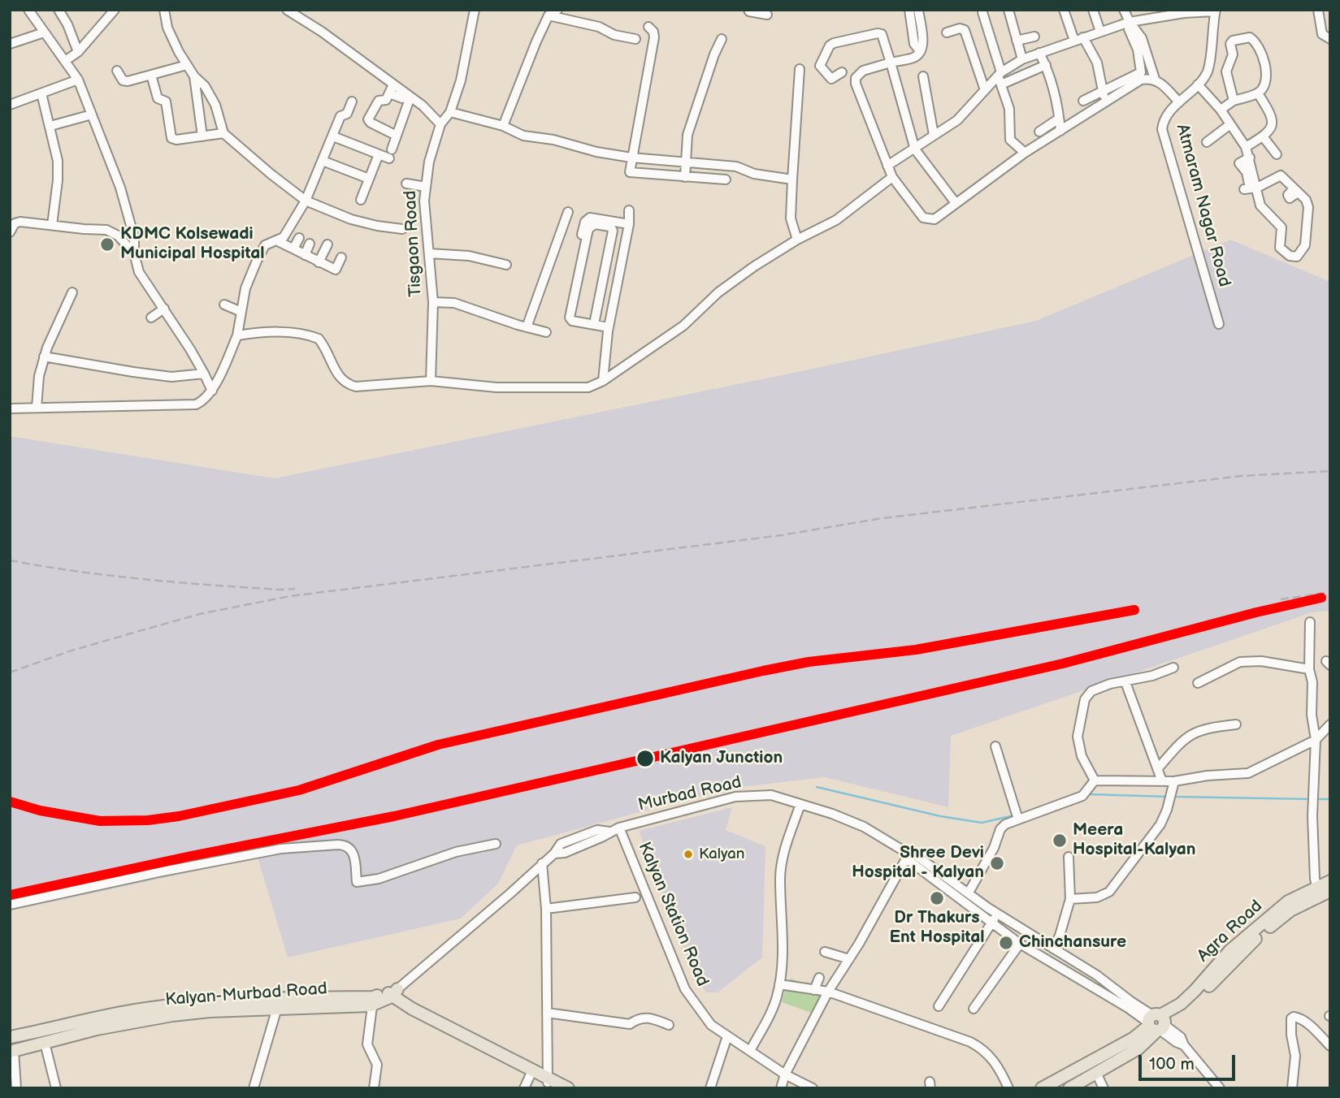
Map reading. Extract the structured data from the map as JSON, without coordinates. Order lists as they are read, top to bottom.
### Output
{
  "streets": {
    "main road": ["Agra Road", "Kalyan-Murbad Road"],
    "street": [
      "Atmaram Nagar Road",
      "Tisgaon Road",
      "Murbad Road",
      "Kalyan Station Road"
    ]
  },
  "crossings": [
    ["Murbad Road", "Kalyan Station Road"],
    ["Murbad Road", "Agra Road"],
    ["Murbad Road", "Kalyan-Murbad Road"]
  ],
  "places": [
    "KDMC Kolsewadi Municipal Hospital",
    "Kalyan Junction",
    "Meera Hospital-Kalyan",
    "Kalyan",
    "Shree Devi Hospital - Kalyan",
    "Dr Thakurs Ent Hospital",
    "Chinchansure"
  ],
  "scale_bar": "100 m"
}
